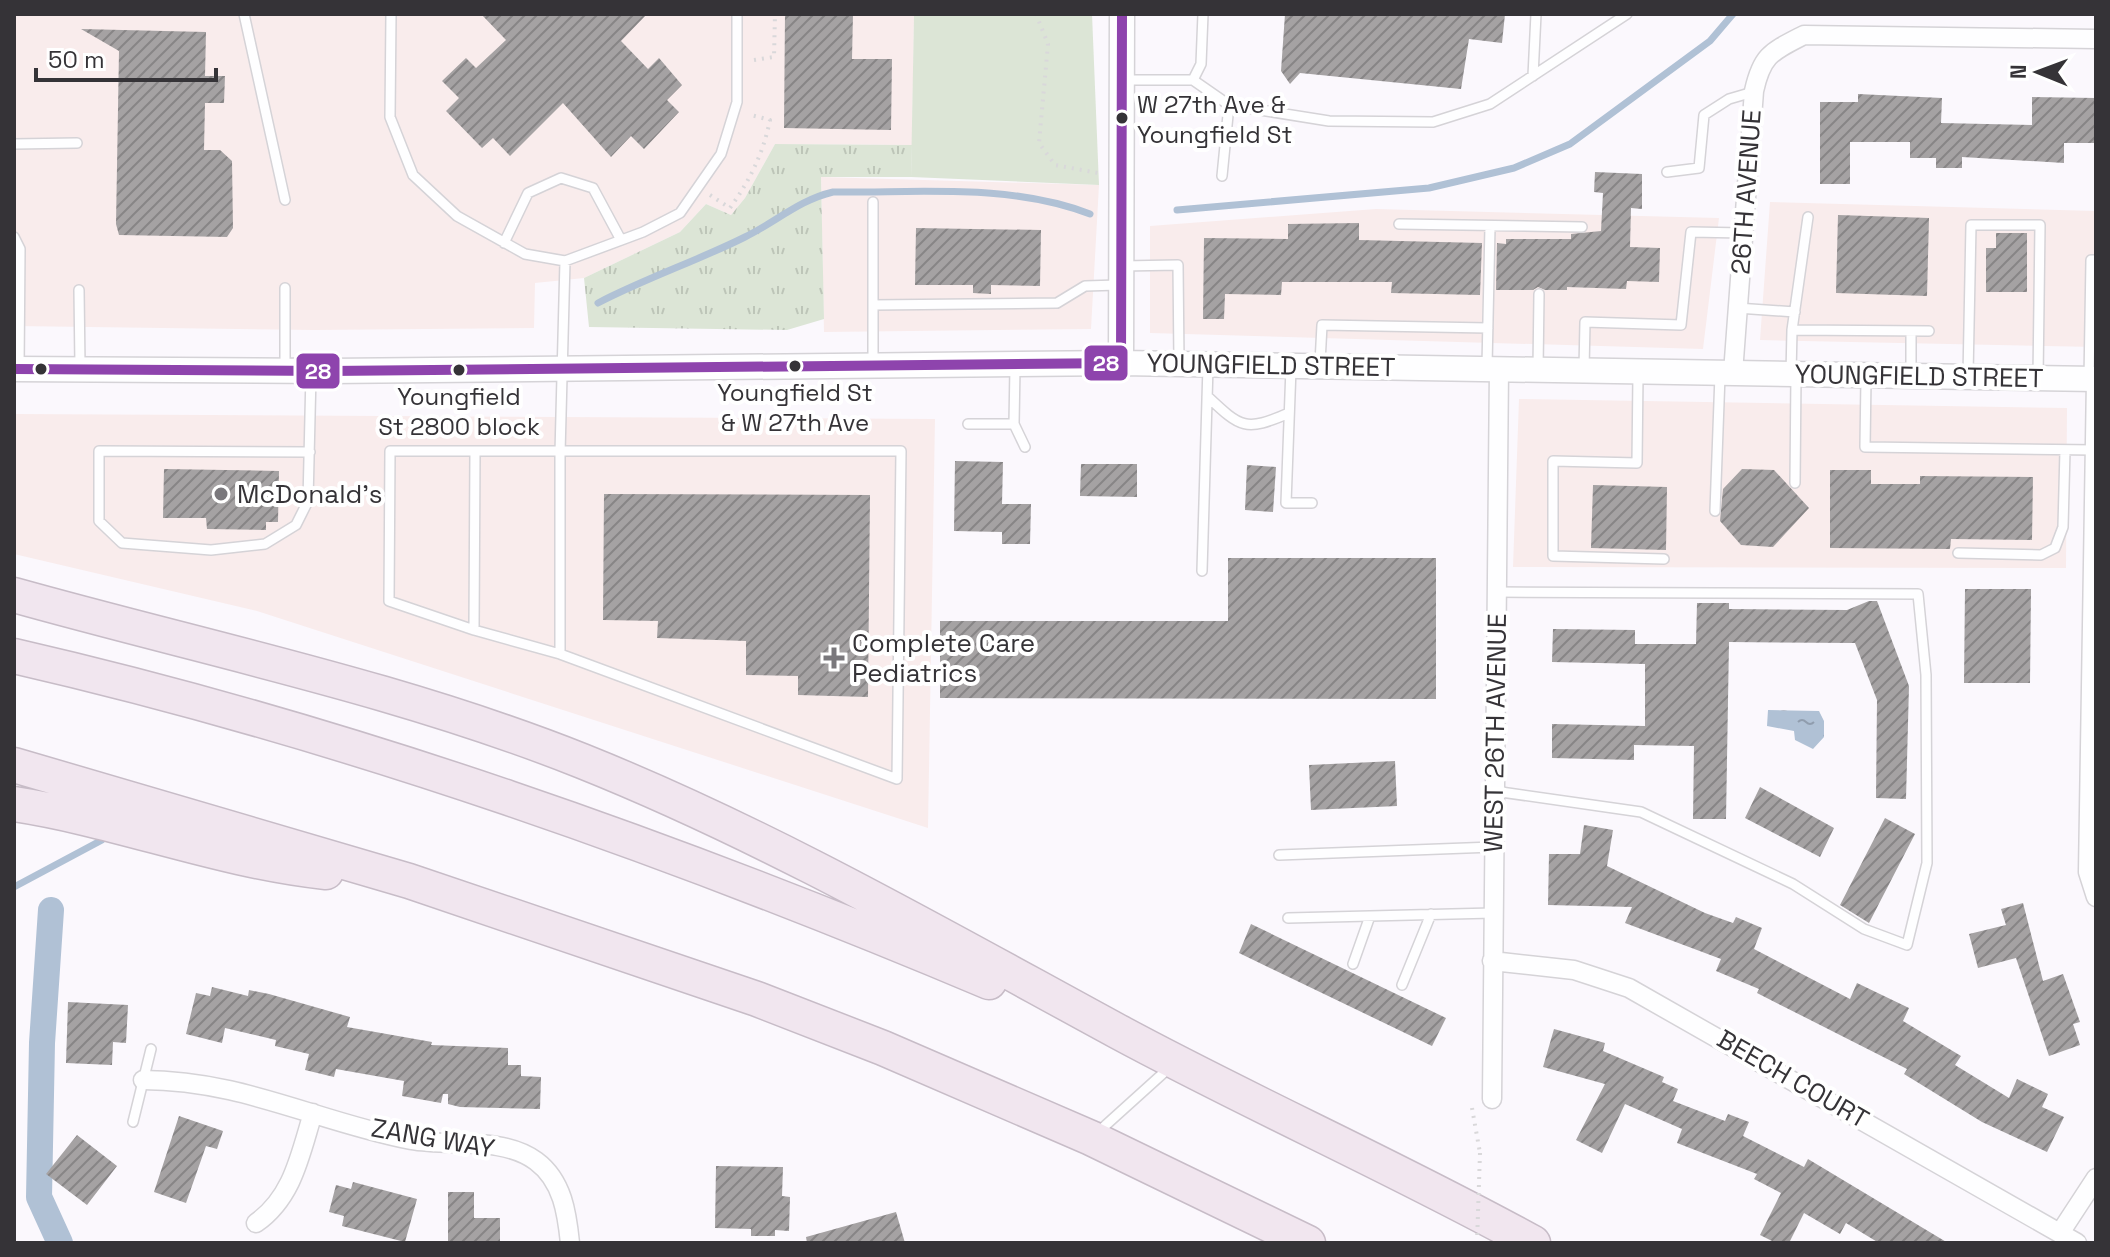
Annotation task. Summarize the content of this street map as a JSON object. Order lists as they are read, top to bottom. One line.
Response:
{"streets":{"street":["26TH AVENUE","YOUNGFIELD STREET","WEST 26TH AVENUE","BEECH COURT","ZANG WAY"]},"crossings":[["26TH AVENUE","YOUNGFIELD STREET"],["YOUNGFIELD STREET","WEST 26TH AVENUE"],["WEST 26TH AVENUE","BEECH COURT"]],"places":{"other":["W 27th Ave & Youngfield St","Youngfield St & W 27th Ave","Youngfield St 2800 block","McDonald's"],"health":["Complete Care Pediatrics"]},"lines":["transit line 28"],"scale_bar":"50 m","north":"left"}
